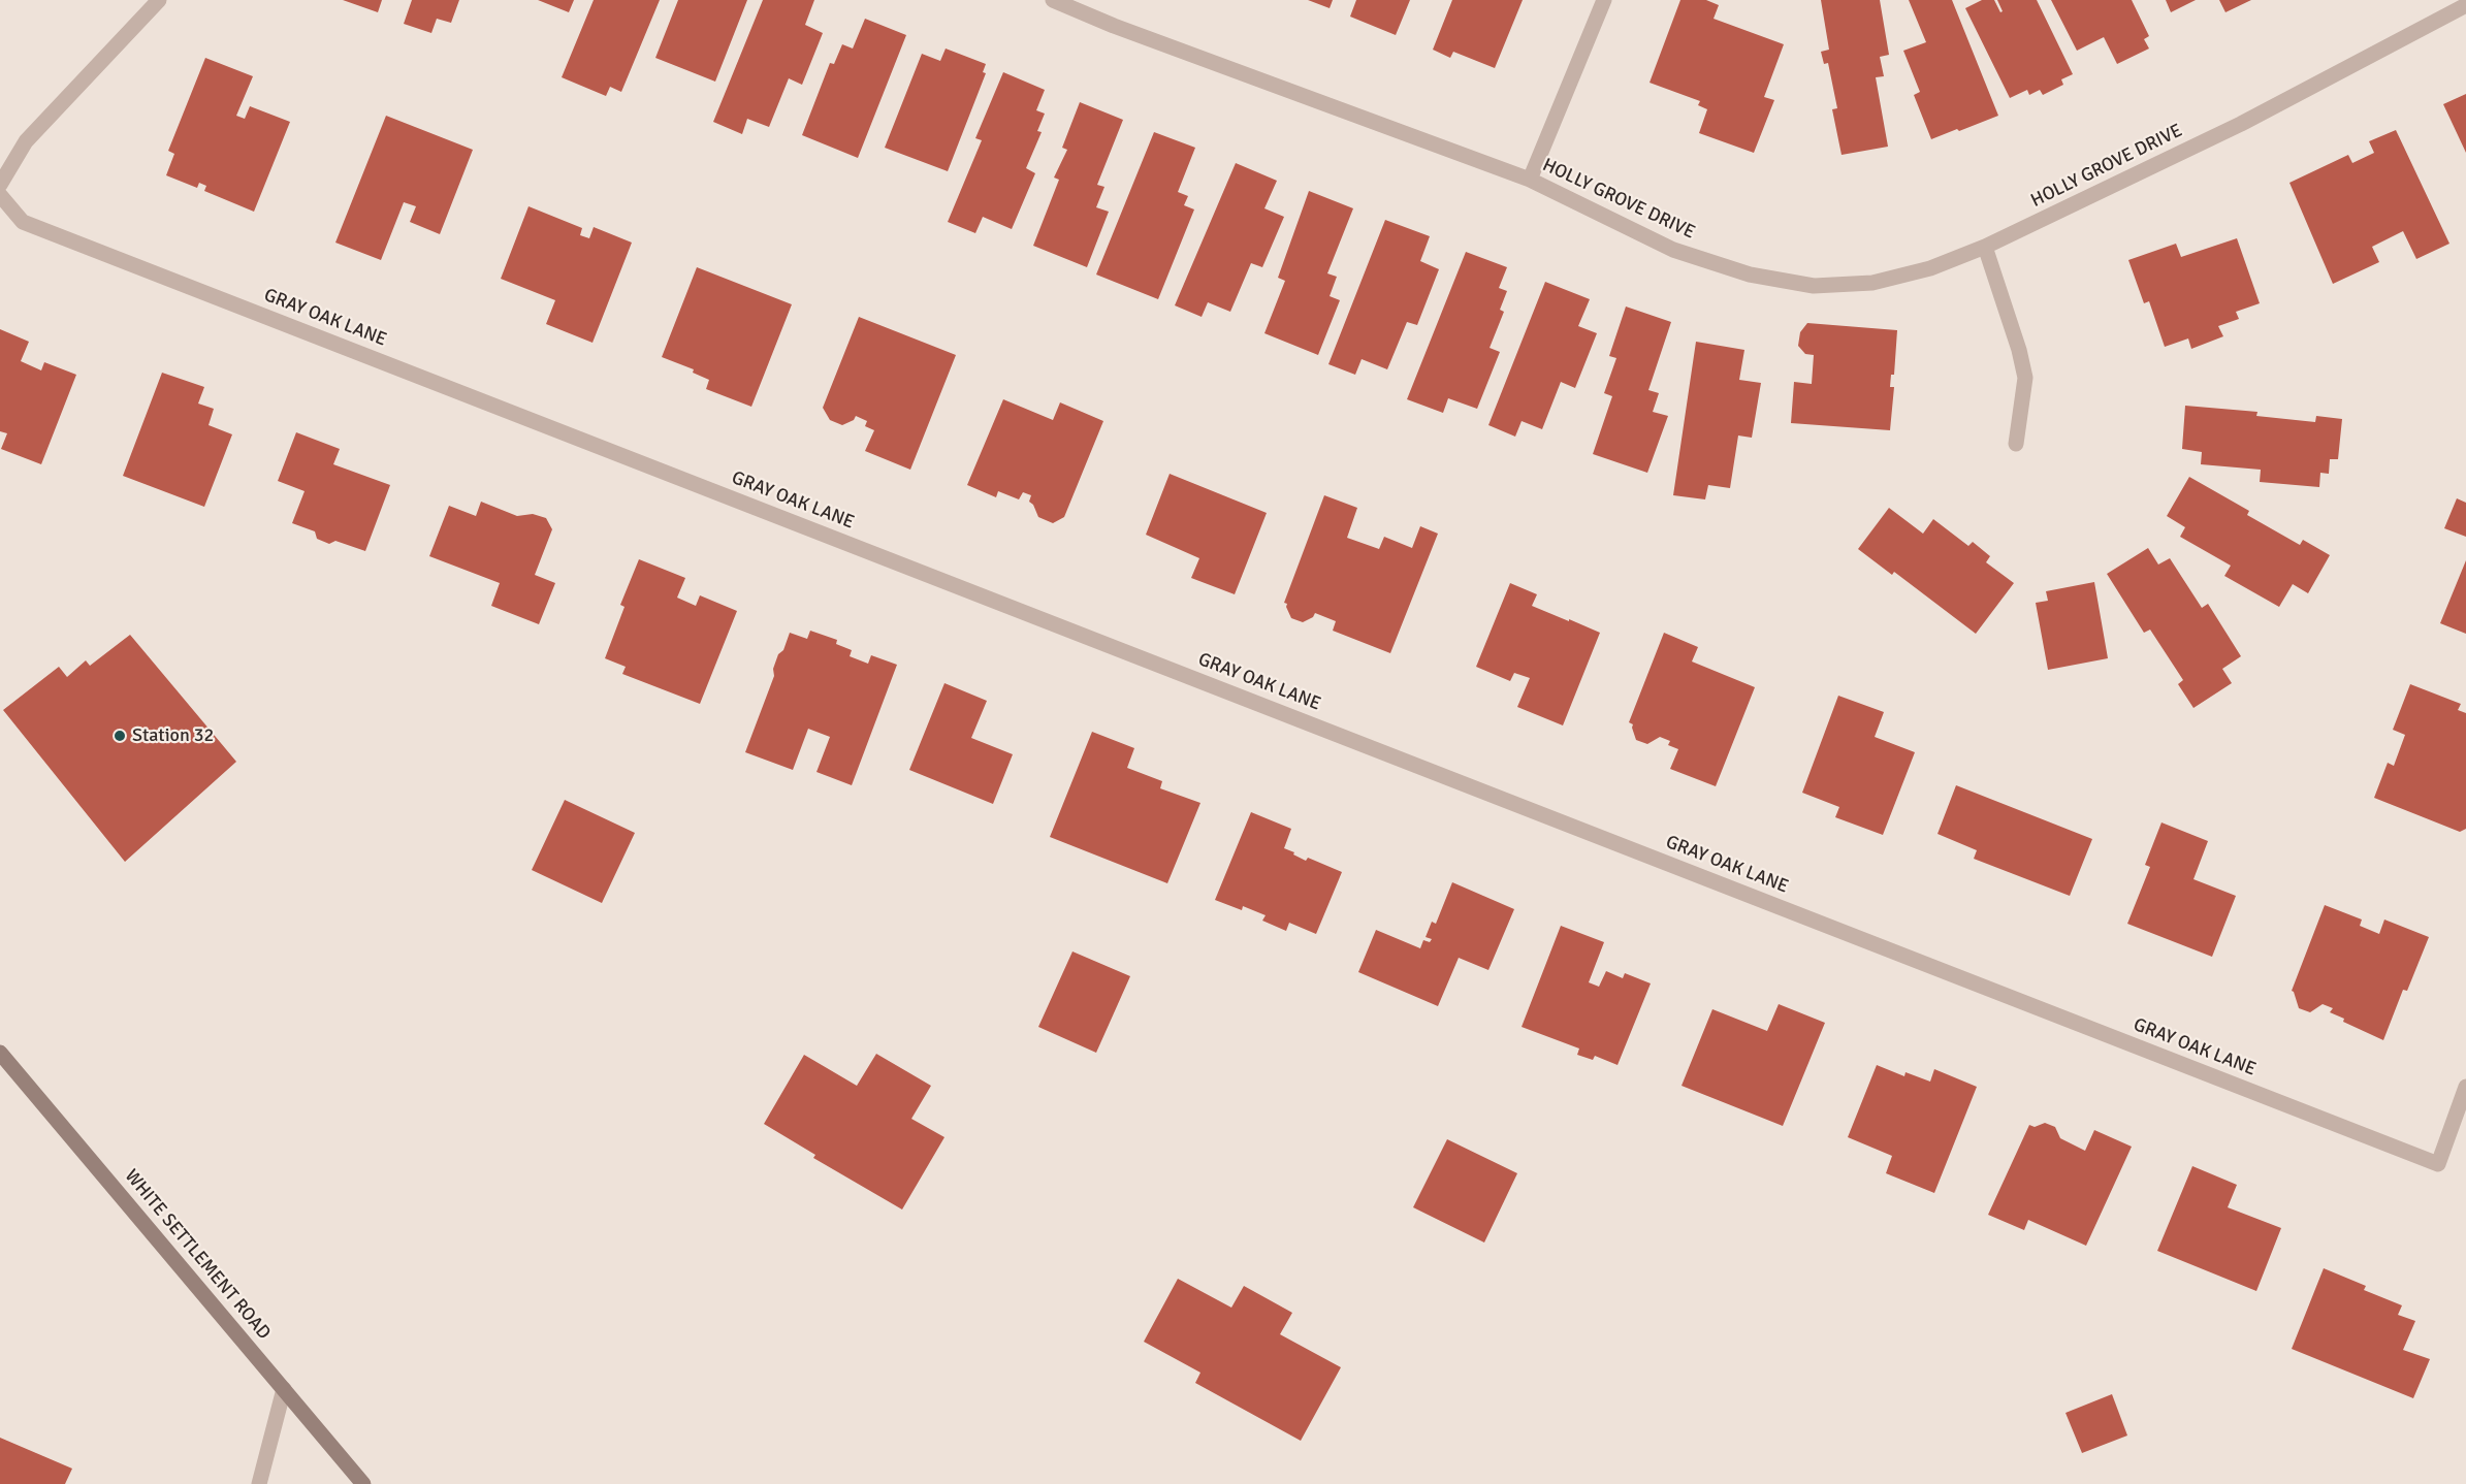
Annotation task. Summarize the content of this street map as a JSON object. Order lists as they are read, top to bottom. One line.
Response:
{"streets":{"main road":["WHITE SETTLEMENT ROAD"],"street":["HOLLY GROVE DRIVE","GRAY OAK LANE"]},"places":["Station 32"]}
